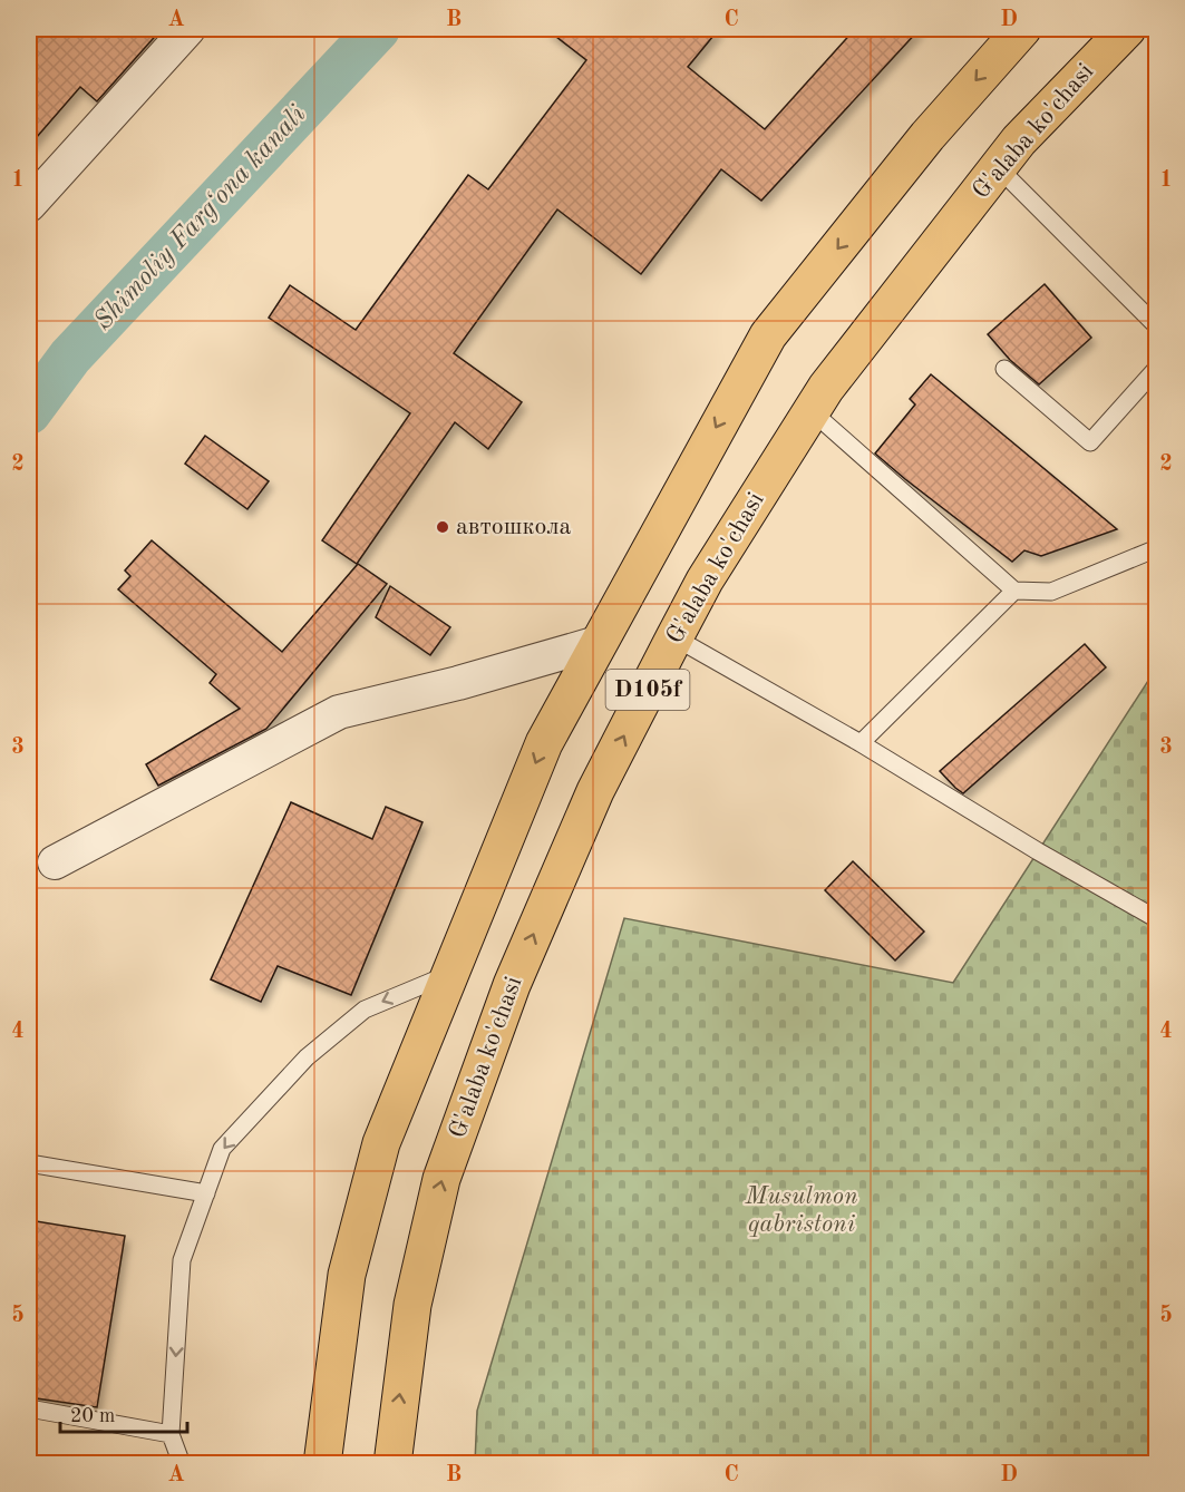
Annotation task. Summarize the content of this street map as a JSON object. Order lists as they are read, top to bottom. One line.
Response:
{"streets":{"main road":["G'alaba ko'chasi","D105f"]},"water":["Shimoliy Fargʻona kanali"],"parks":["Musulmon qabristoni"],"places":["автошкола"],"scale_bar":"20 m","grid":{"columns":["A","B","C","D"],"rows":["1","2","3","4","5"]}}
